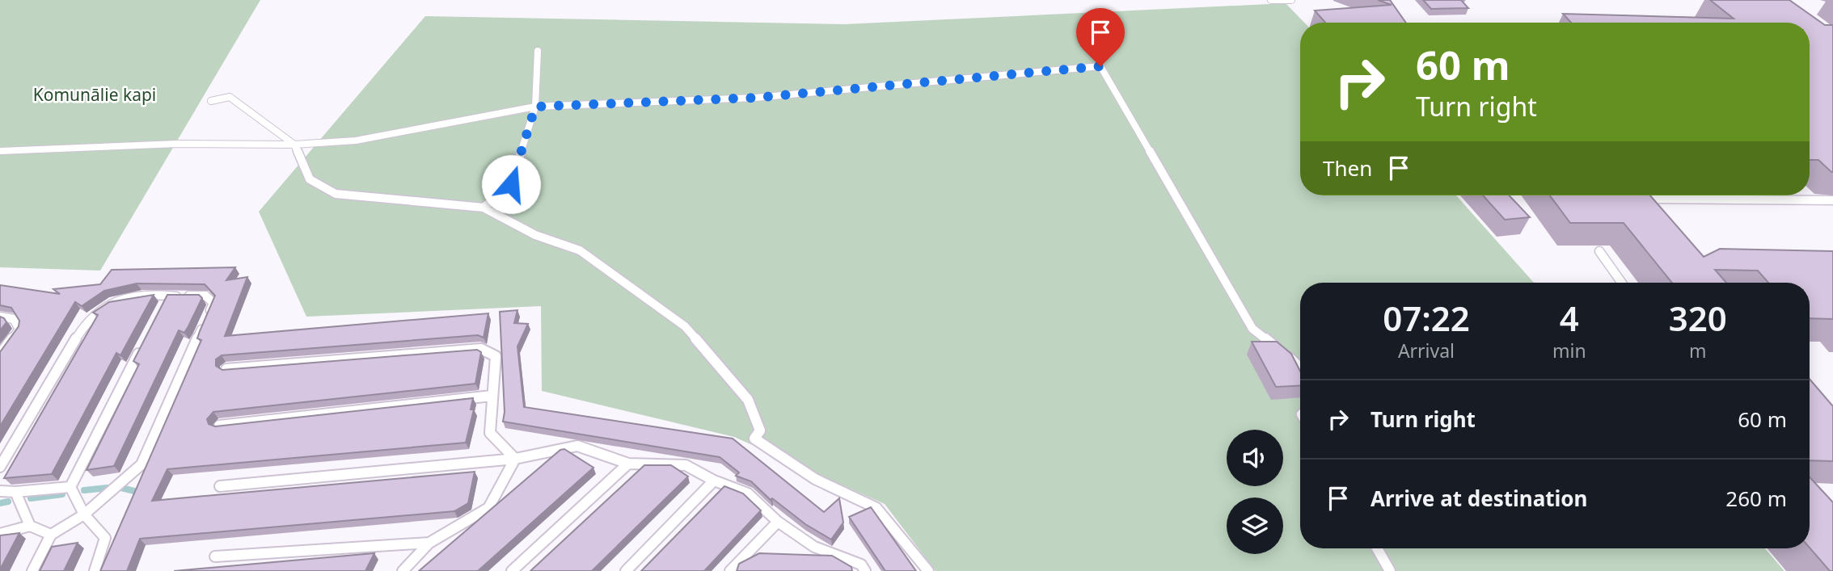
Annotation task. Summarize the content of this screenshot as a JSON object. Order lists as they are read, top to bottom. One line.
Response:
{"parks":["Komunālie kapi"],"page":{"turn":["60 m","Turn right"],"then":"Then","eta":["07:22","Arrival","4","min","320","m"],"list":[{"name":"Turn right","value":"60 m"},{"name":"Arrive at destination","value":"260 m"}]}}
